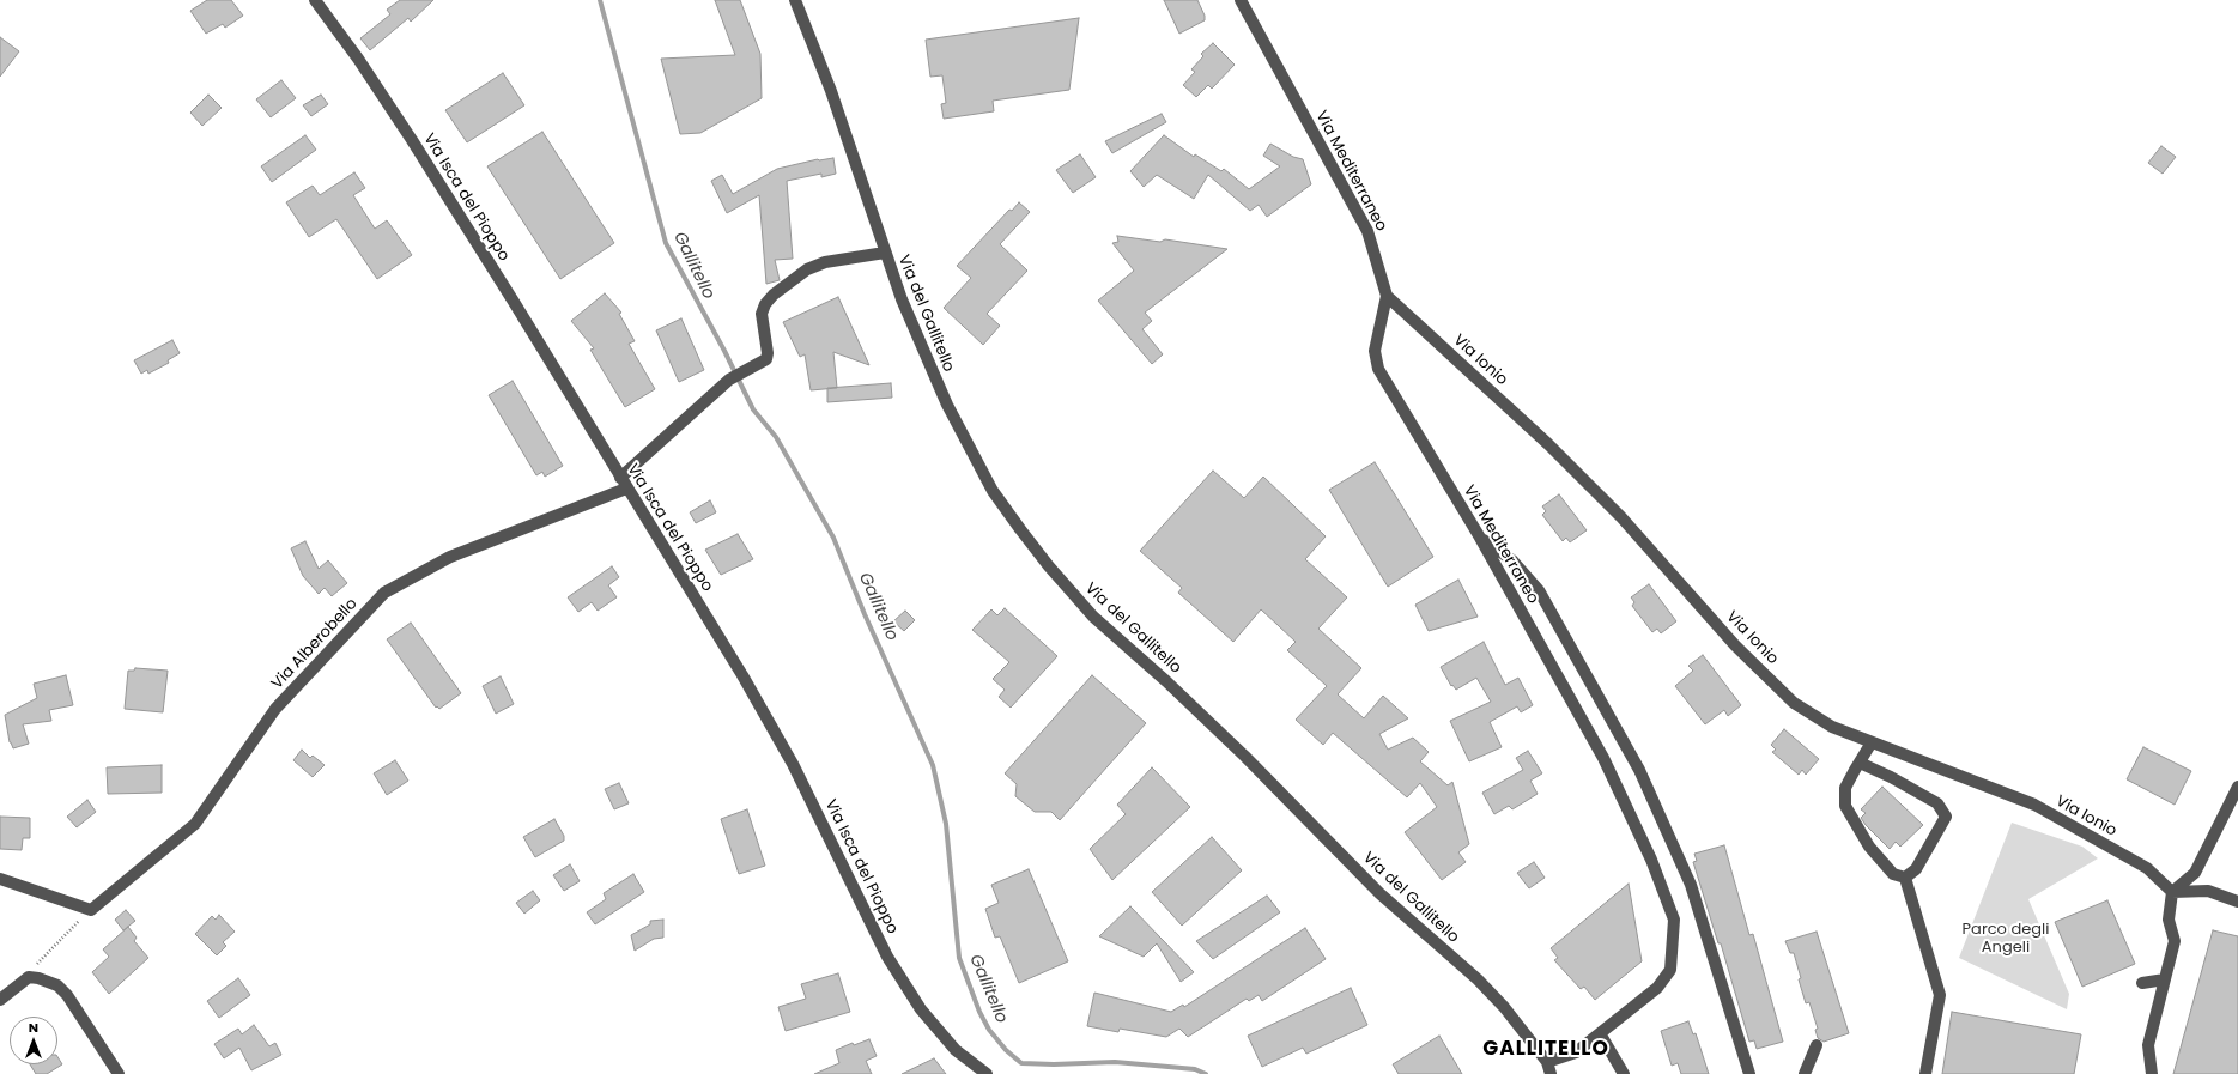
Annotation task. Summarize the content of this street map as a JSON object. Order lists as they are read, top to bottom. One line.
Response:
{"streets":{"street":["Via Mediterraneo","Via Isca del Pioppo","Via del Gallitello","Via Ionio","Via Alberobello"]},"crossings":[["Via Mediterraneo","Via del Gallitello"],["Via Mediterraneo","Via Ionio"],["Via Isca del Pioppo","Via Alberobello"]],"districts":["GALLITELLO"],"water":["Gallitello"],"parks":["Parco degli Angeli"],"north":"top"}
